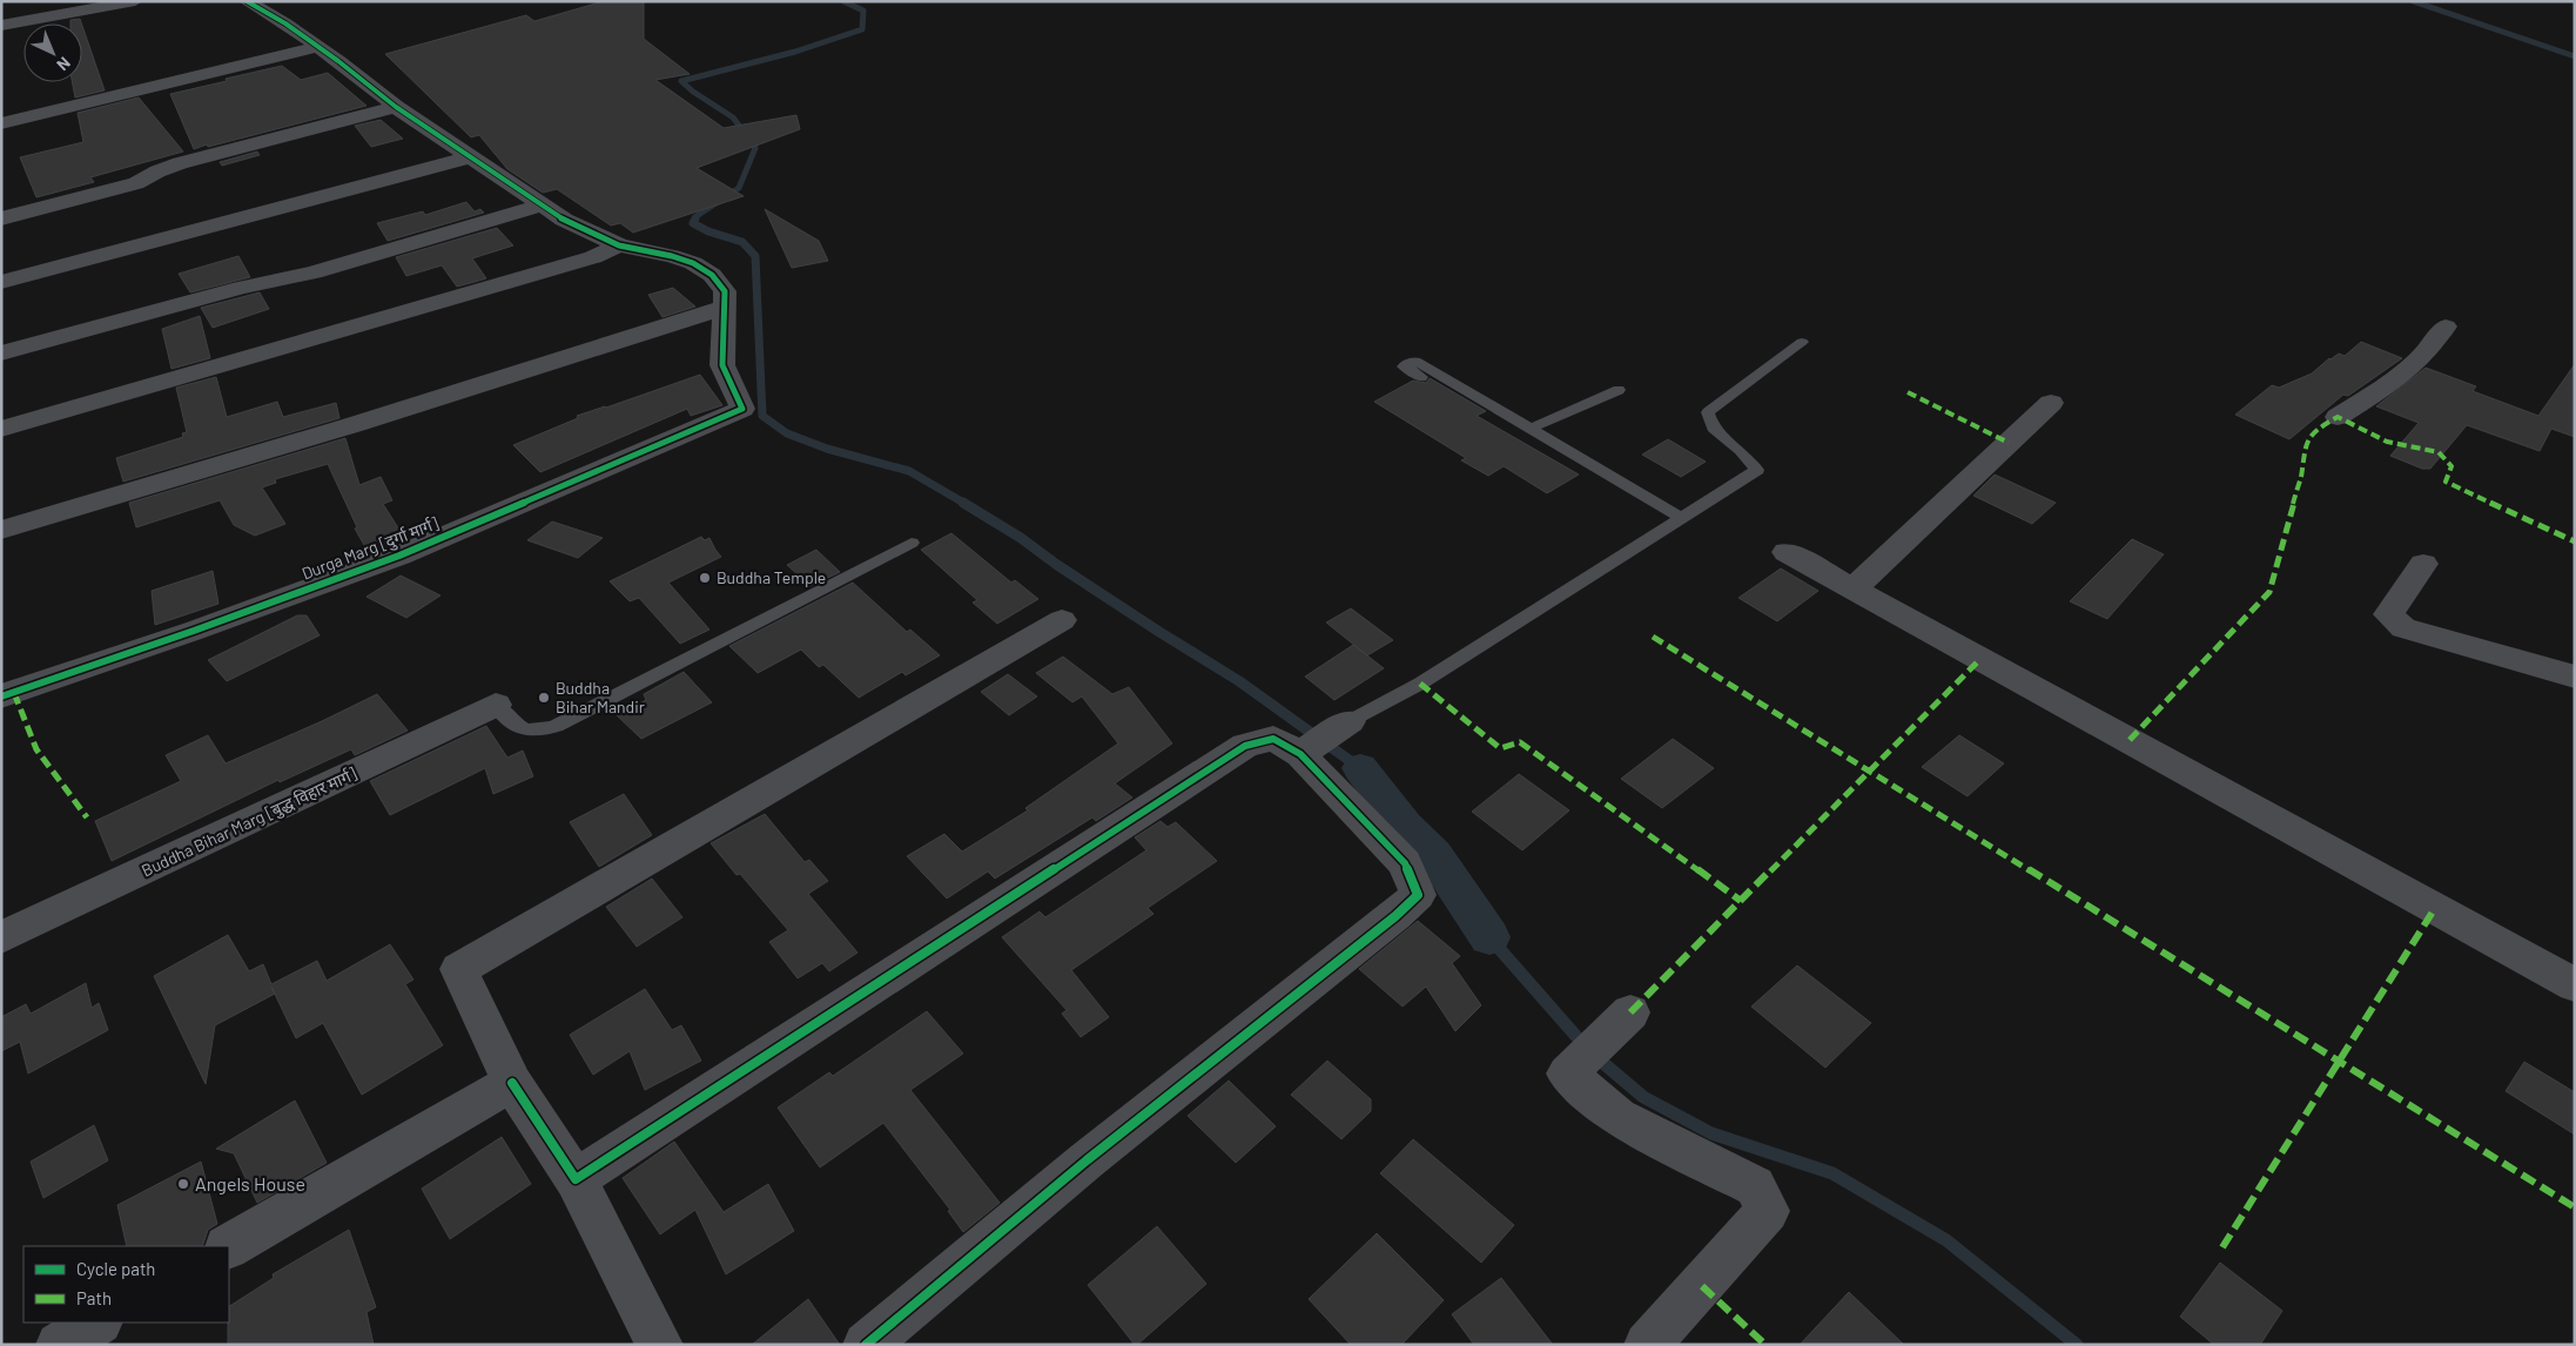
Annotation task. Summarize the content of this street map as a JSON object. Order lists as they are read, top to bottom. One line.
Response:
{"streets":{"street":["Durga Marg [दुर्गा मार्ग]","Buddha Bihar Marg [बुद्ध विहार मार्ग]"]},"places":["Buddha Temple","Buddha Bihar Mandir","Angels House"],"legend":["Cycle path","Path"],"north":"bottom right"}
